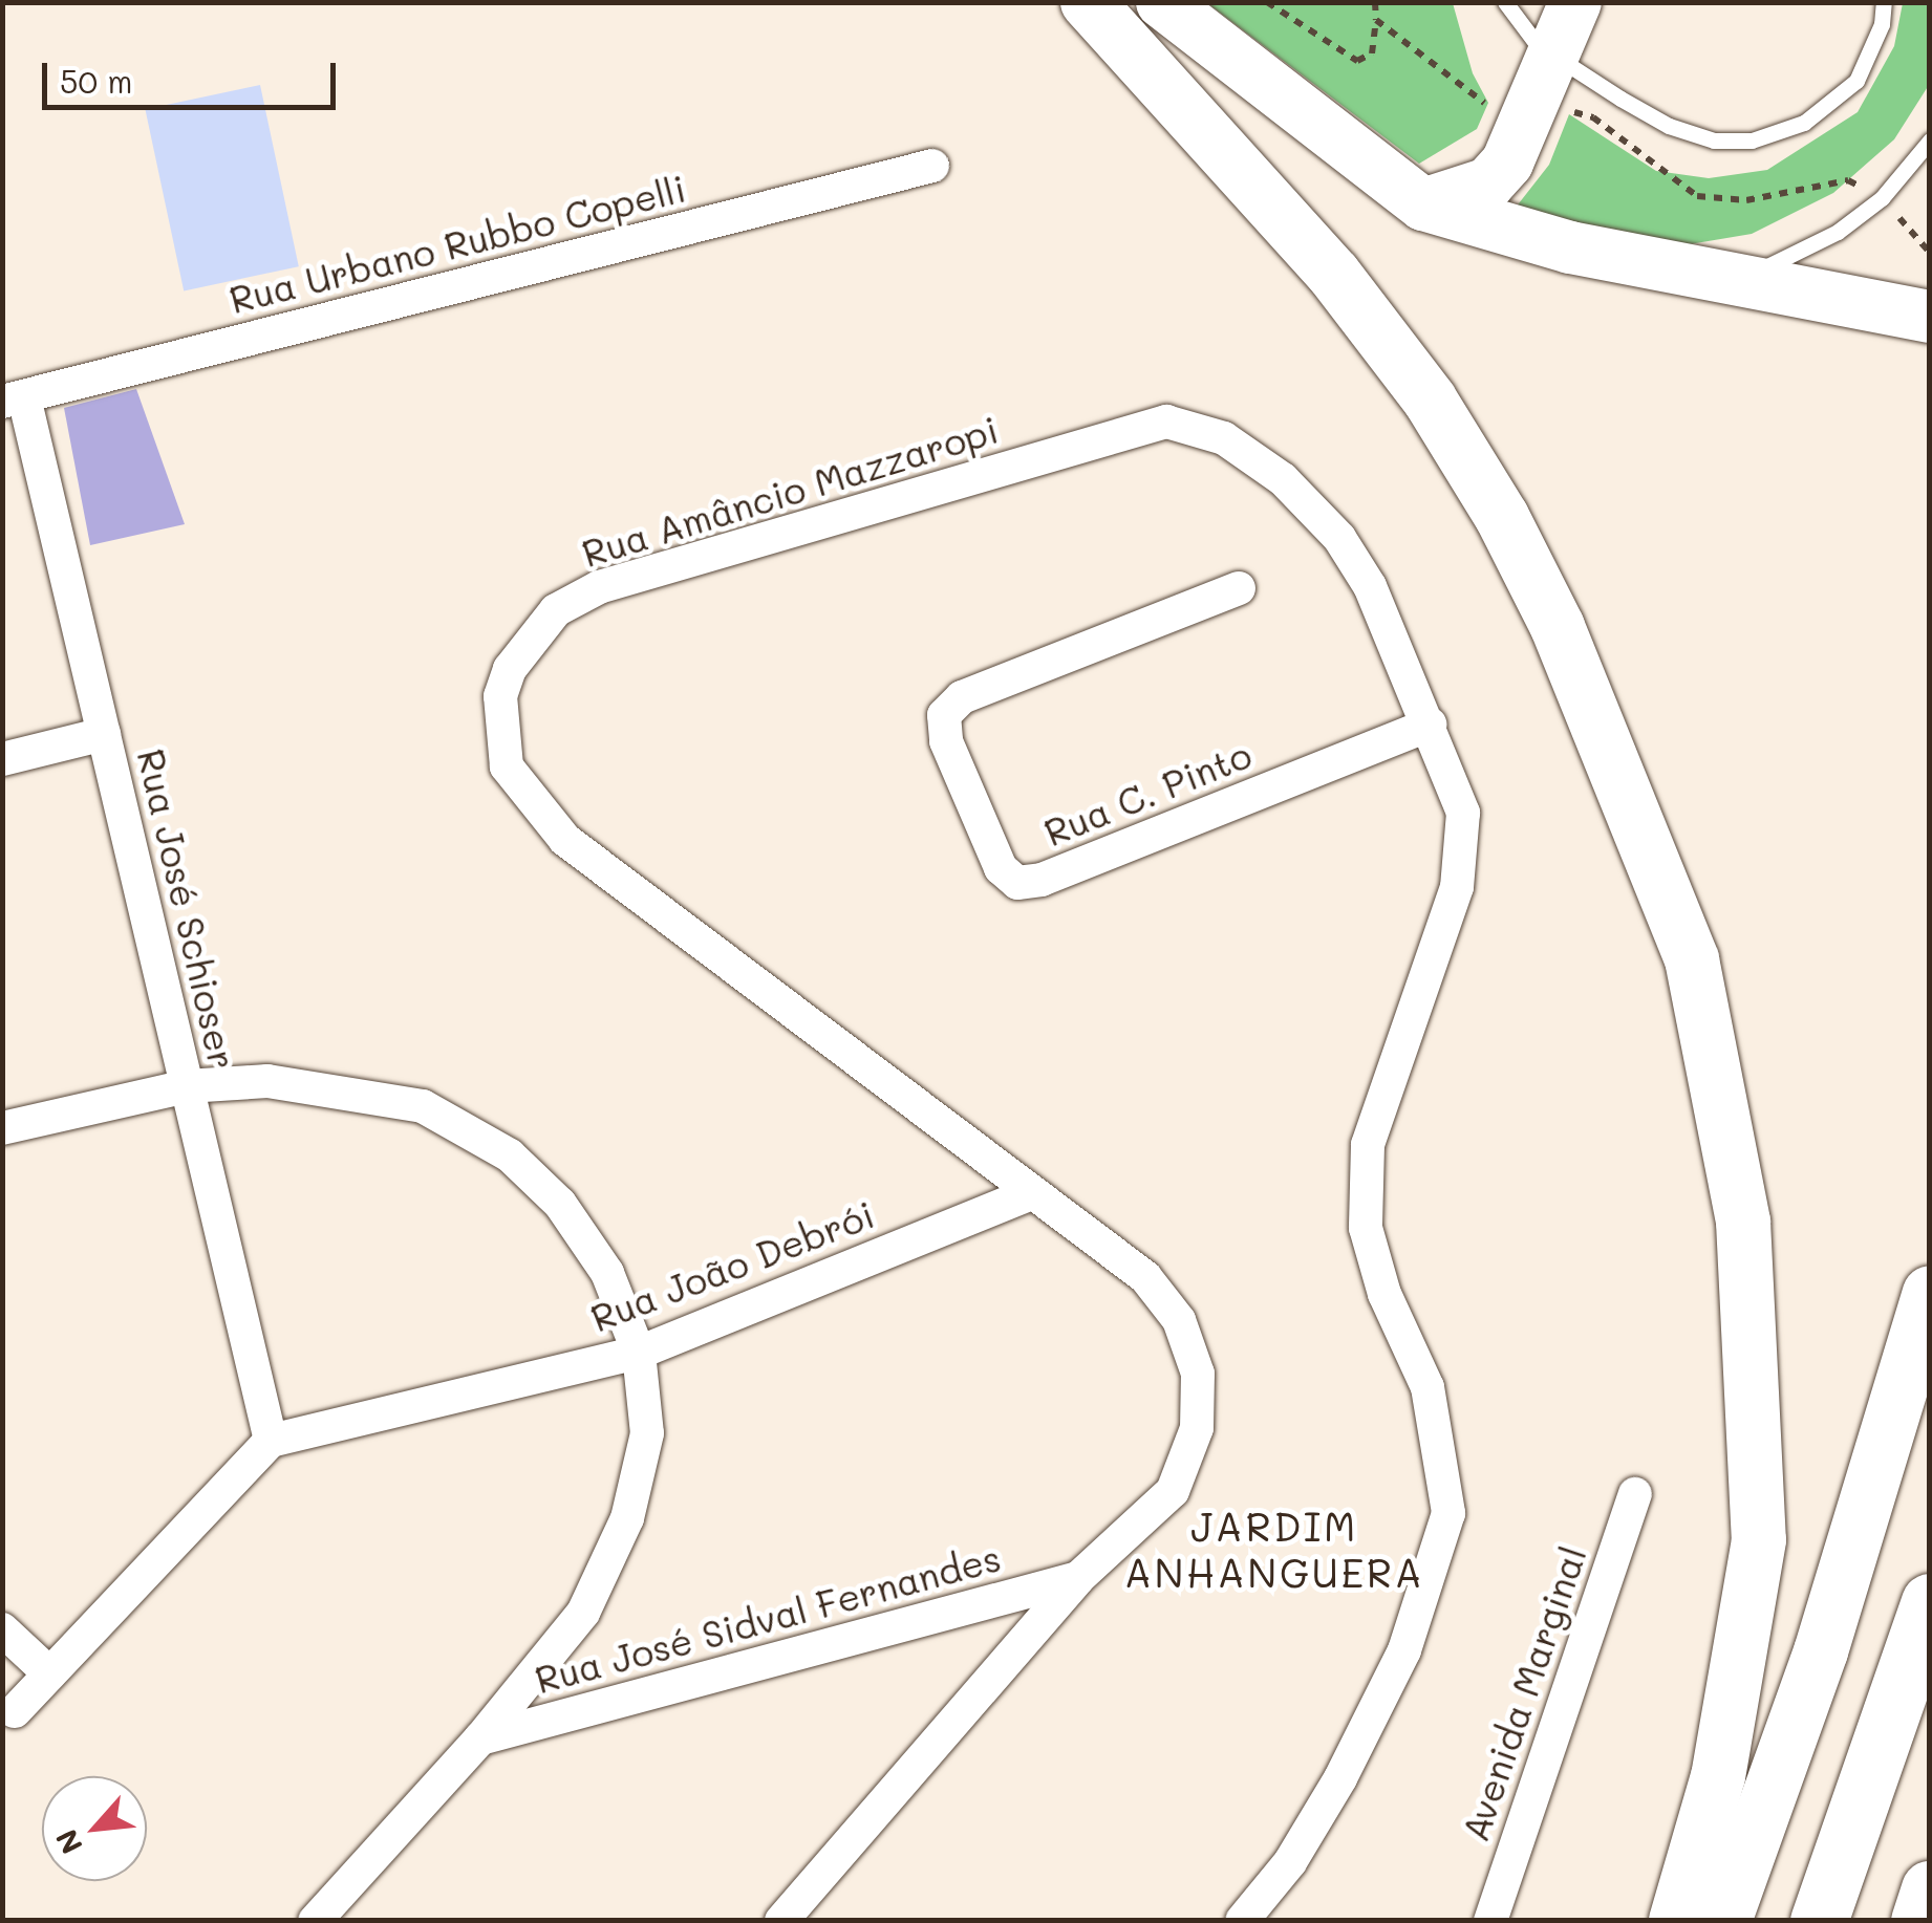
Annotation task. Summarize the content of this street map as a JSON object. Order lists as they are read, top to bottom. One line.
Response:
{"streets":{"street":["Rua Urbano Rubbo Copelli","Rua Amâncio Mazzaropi","Rua C. Pinto","Rua José Schioser","Rua João Debrói","Rua José Sidval Fernandes","Avenida Marginal"]},"crossings":[["Rua Urbano Rubbo Copelli","Rua José Schioser"],["Rua Amâncio Mazzaropi","Rua C. Pinto"],["Rua Amâncio Mazzaropi","Rua João Debrói"],["Rua Amâncio Mazzaropi","Rua José Sidval Fernandes"],["Rua José Schioser","Rua João Debrói"]],"districts":["JARDIM ANHANGUERA"],"scale_bar":"50 m","north":"bottom left"}
